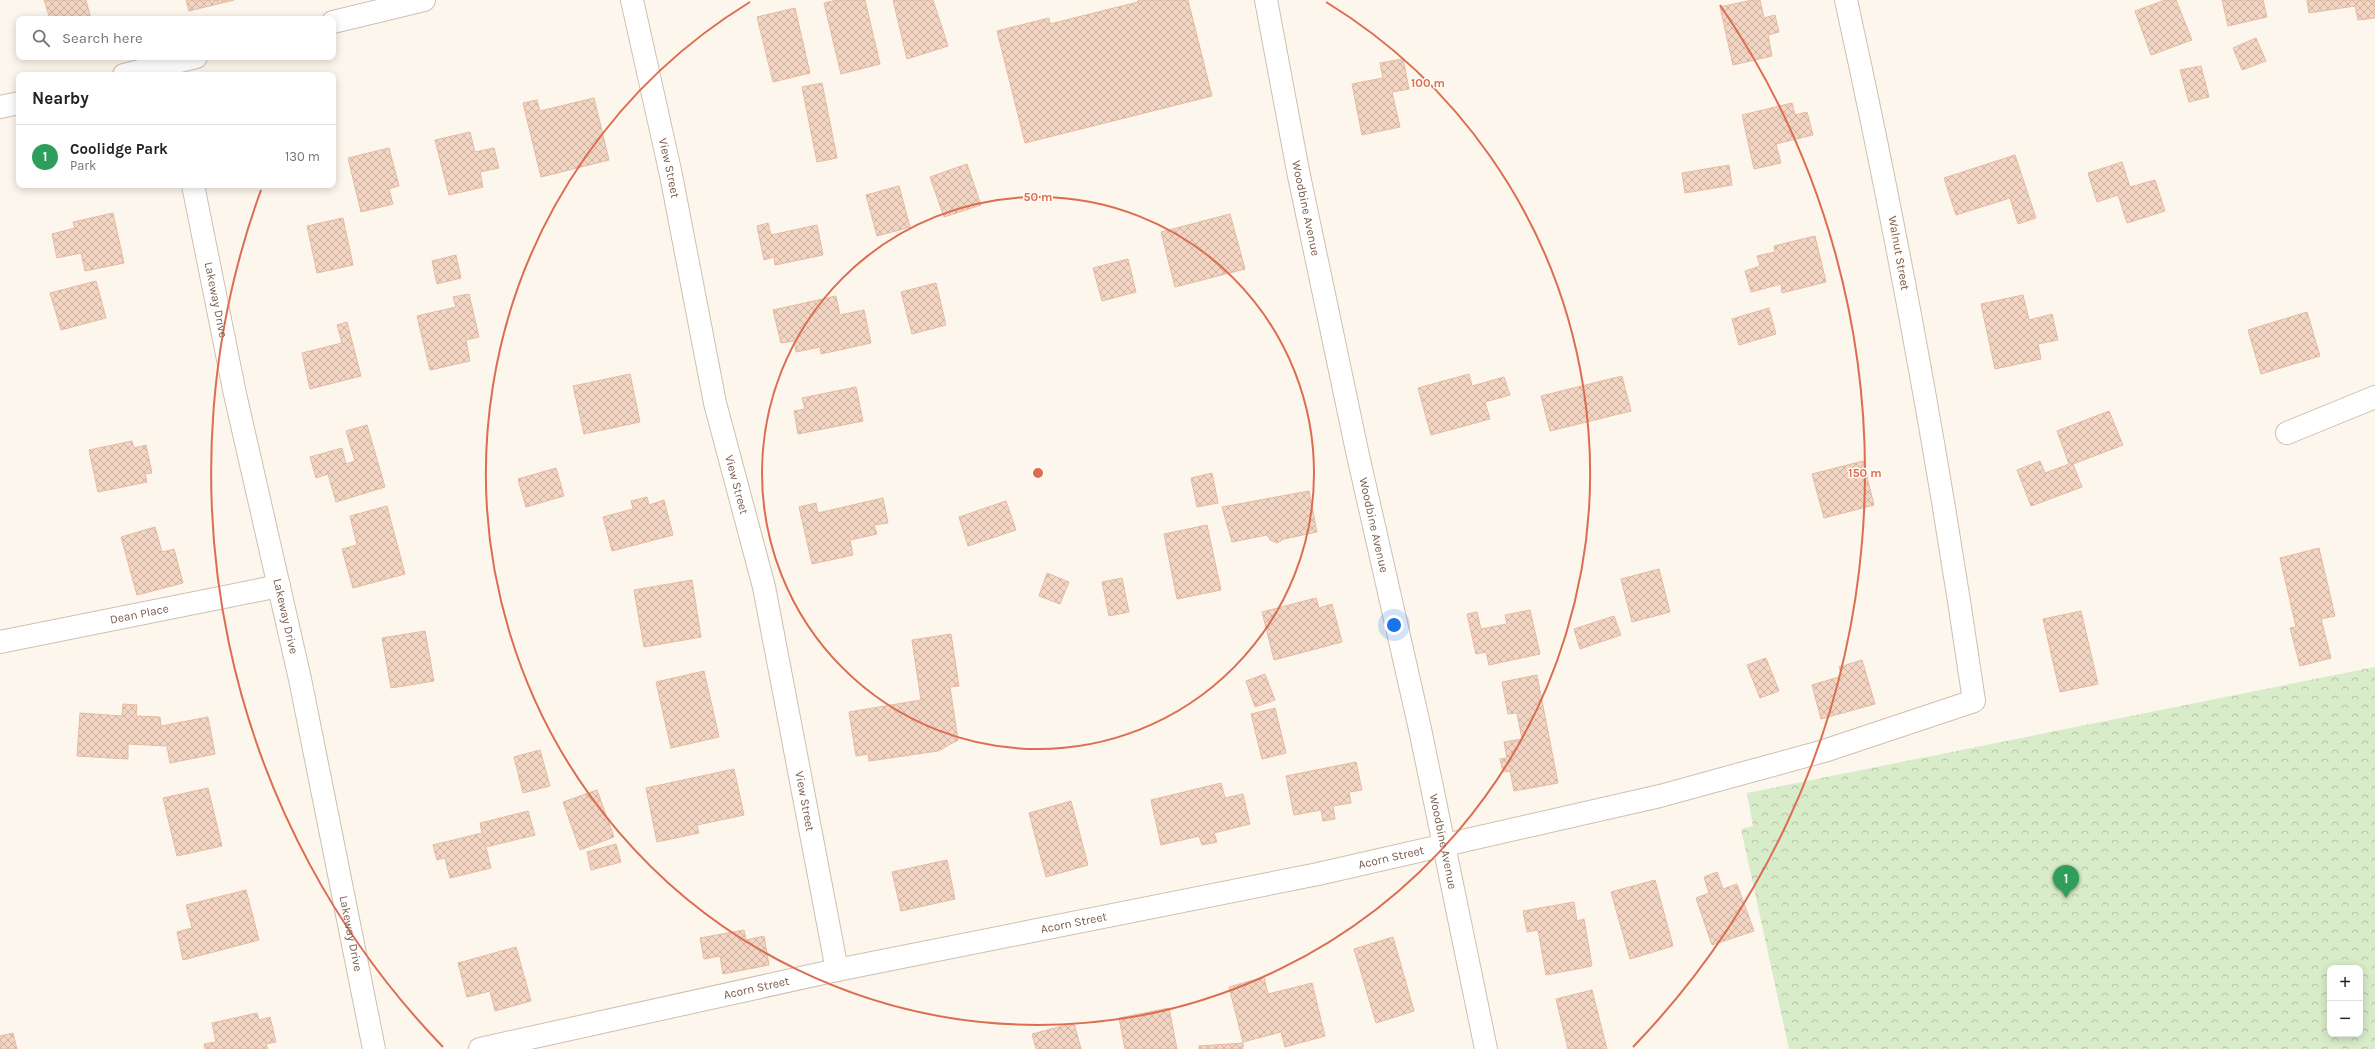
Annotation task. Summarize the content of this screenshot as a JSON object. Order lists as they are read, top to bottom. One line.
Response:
{"streets":{"street":["View Street","Woodbine Avenue","Walnut Street","Lakeway Drive","Dean Place","Acorn Street"]},"crossings":[["View Street","Acorn Street"],["Woodbine Avenue","Acorn Street"],["Walnut Street","Acorn Street"],["Lakeway Drive","Dean Place"]],"page":{"search":"Search here","heading":"Nearby","list":[{"mark":"1","name":"Coolidge Park","note":"Park","value":"130 m"}],"pins":"1","map_buttons":["+","−"]},"rings":["100 m","50 m","150 m"]}
